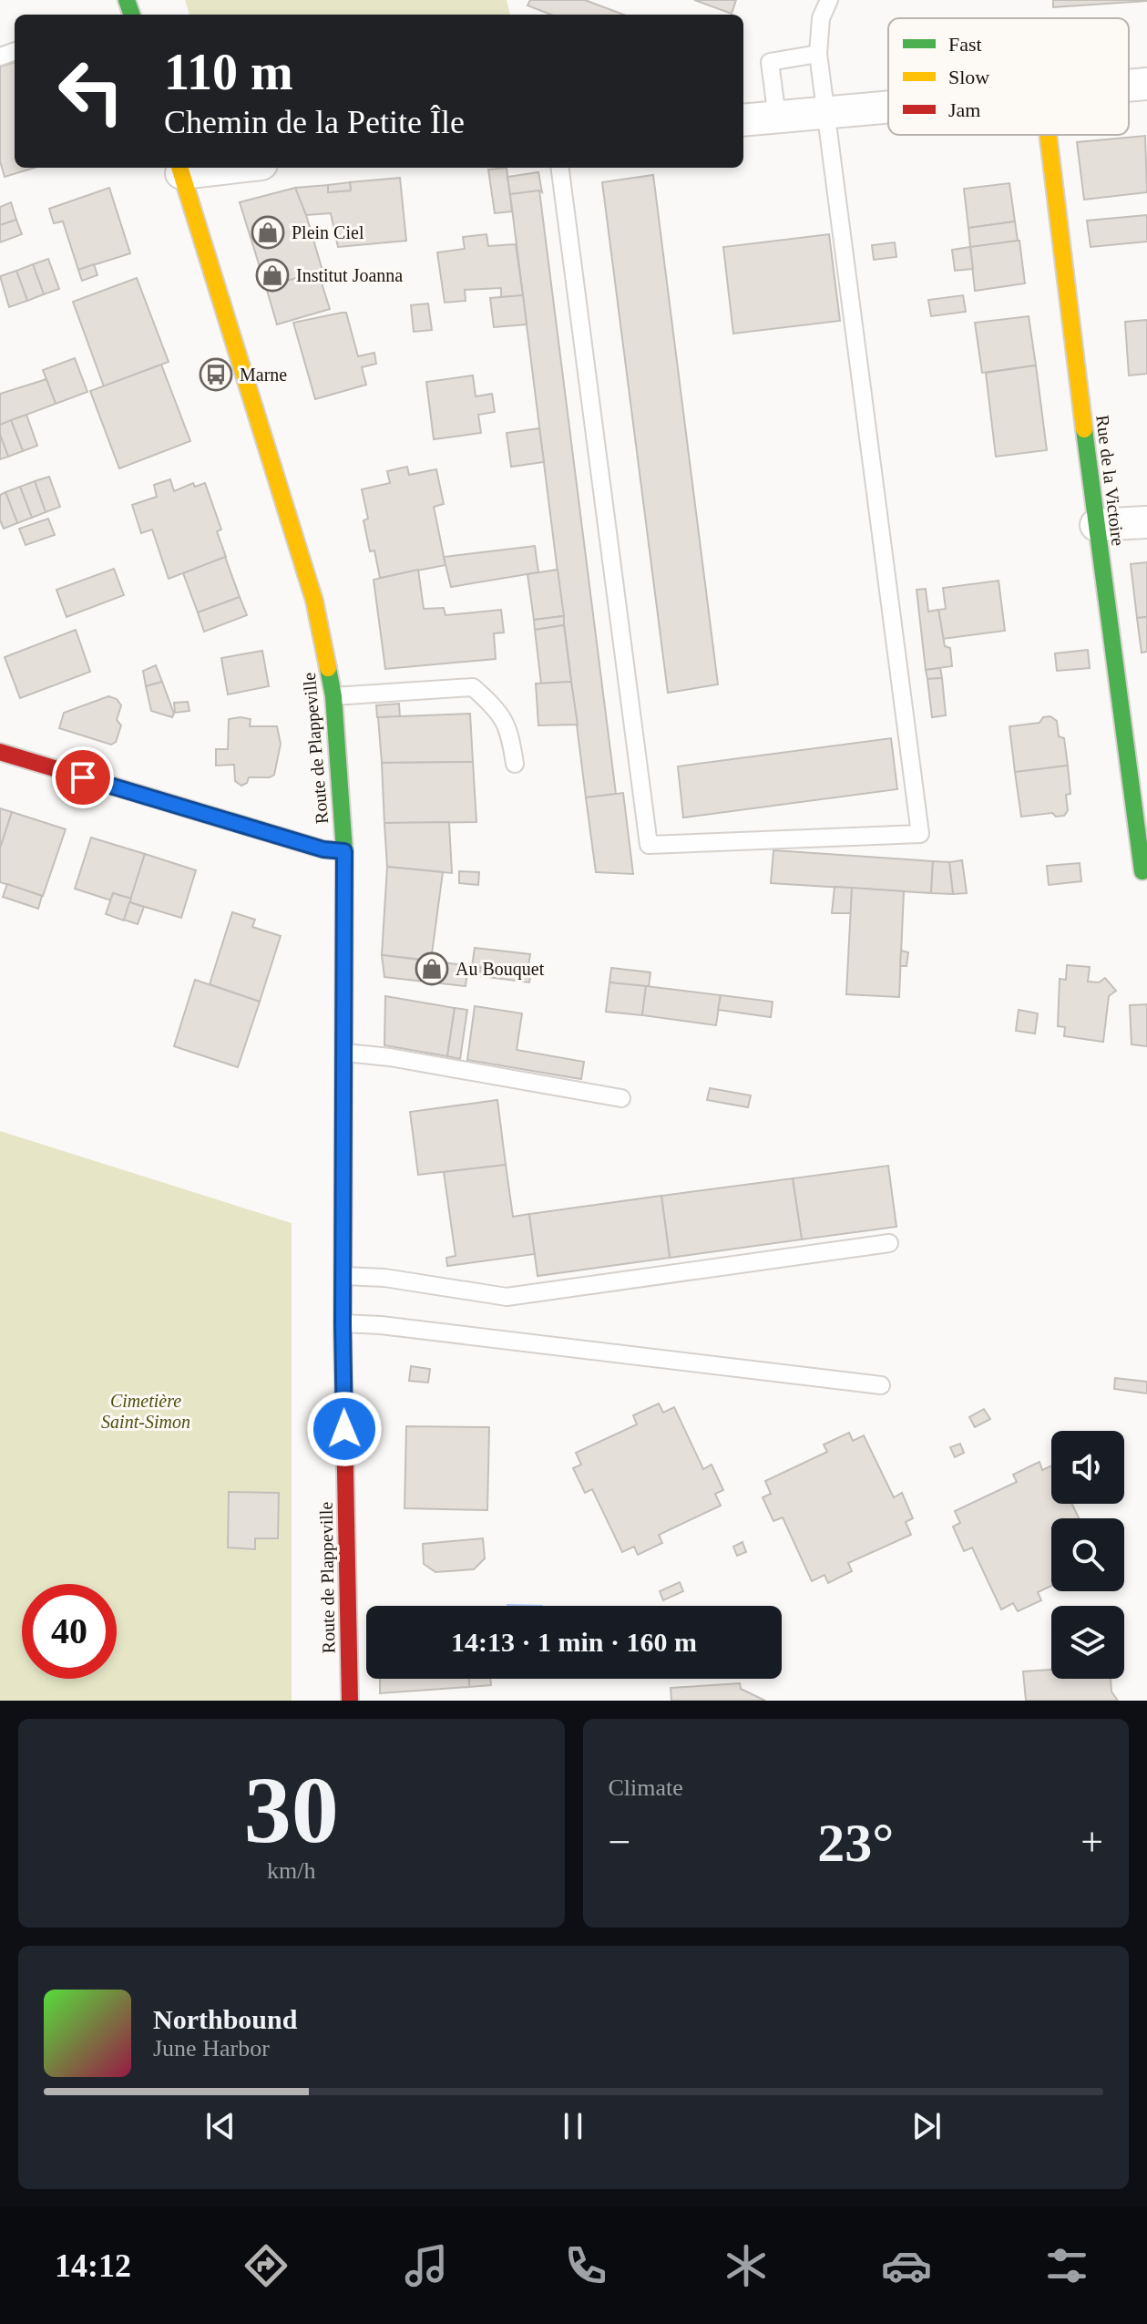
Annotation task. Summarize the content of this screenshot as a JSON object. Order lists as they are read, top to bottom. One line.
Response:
{"streets":{"street":["Rue de la Victoire","Route de Plappeville"]},"parks":["Cimetière Saint-Simon"],"places":{"shop":["Plein Ciel","Institut Joanna","Au Bouquet"],"bus stop":["Marne"]},"legend":["Fast","Slow","Jam"],"page":{"turn":["110 m","Chemin de la Petite Île"],"limit":"40","trip":"14:13 · 1 min · 160 m","tile":[["30","km/h"],"Climate"],"heat":["−","23°","+"],"song":["Northbound","June Harbor"],"tabs":"14:12"}}
